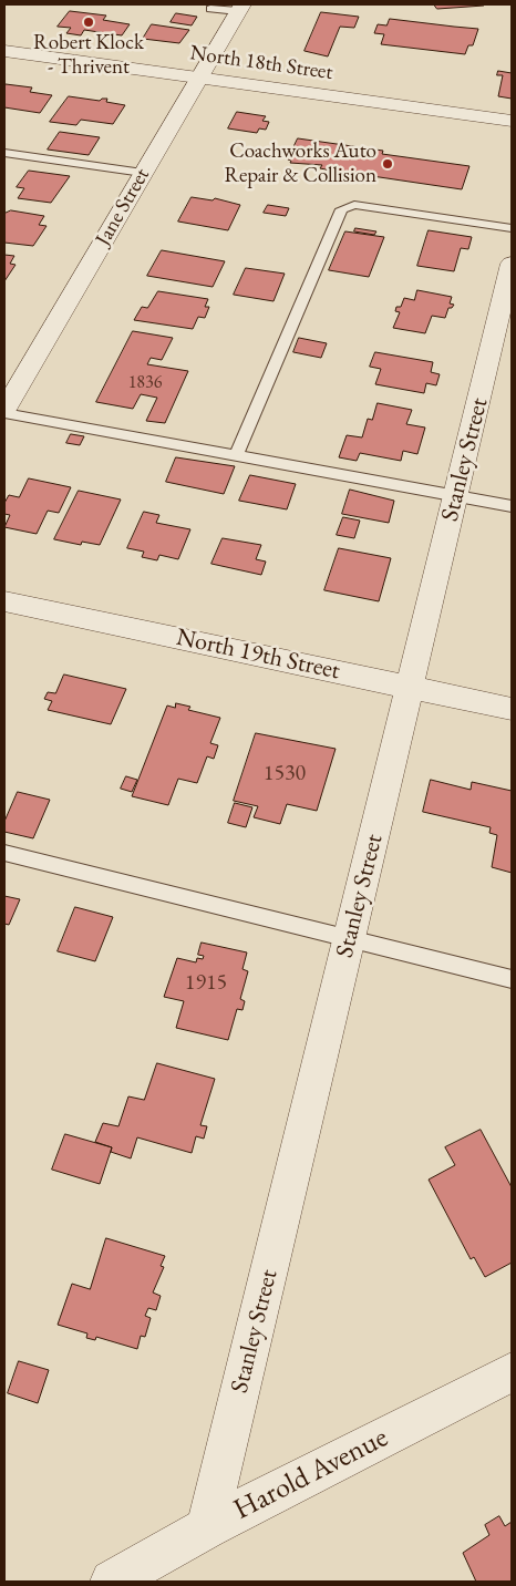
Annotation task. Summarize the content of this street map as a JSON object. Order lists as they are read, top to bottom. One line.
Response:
{"streets":{"street":["North 18th Street","Jane Street","Stanley Street","North 19th Street","Harold Avenue"]},"crossings":[["North 18th Street","Jane Street"],["Stanley Street","North 19th Street"],["Stanley Street","Harold Avenue"]],"places":["Robert Klock - Thrivent","Coachworks Auto Repair & Collision"],"house_numbers":["1836","1530","1915"]}
